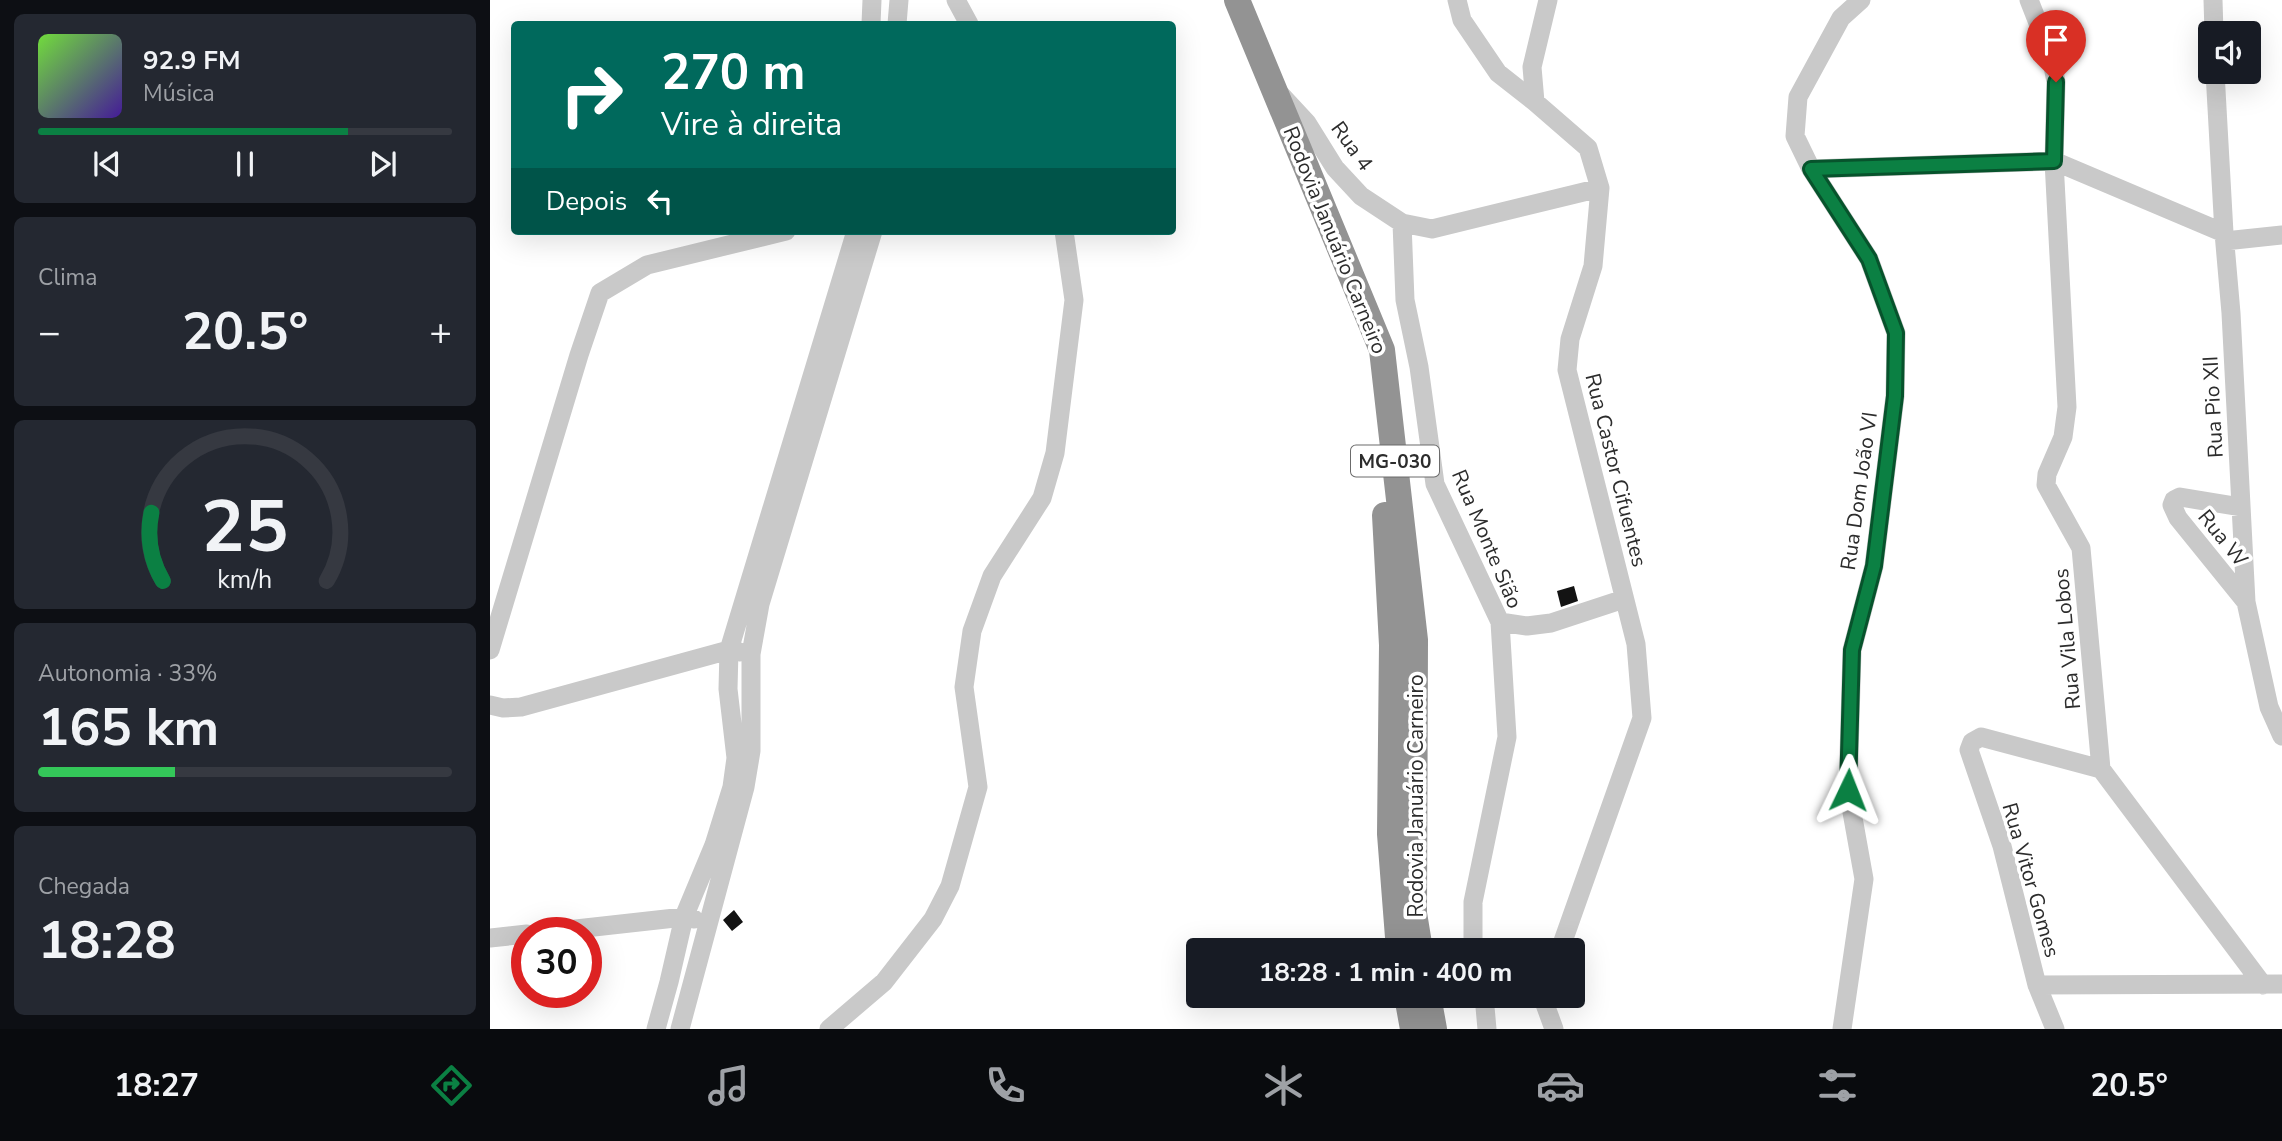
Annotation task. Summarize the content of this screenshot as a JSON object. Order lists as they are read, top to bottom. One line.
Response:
{"streets":{"highway":["Rodovia Januário Carneiro","MG-030"],"street":["Rua 4","Rua Pio XII","Rua Castor Cifuentes","Rua Dom João VI","Rua W","Rua Monte Sião","Rua Vila Lobos","Rua Vitor Gomes"]},"crossings":[["Rua 4","Rodovia Januário Carneiro"],["Rua 4","Rua Monte Sião"],["Rua Pio XII","Rua W"],["Rua Vila Lobos","Rua Vitor Gomes"]],"page":{"turn":["270 m","Vire à direita"],"song":["92.9 FM","Música"],"then":"Depois","tile":["Clima",["Autonomia · 33%","165 km"],["Chegada","18:28"]],"heat":["−","20.5°","+"],"limit":"30","trip":"18:28 · 1 min · 400 m","tabs":["18:27","20.5°"],"gauge":["25","km/h"]}}
